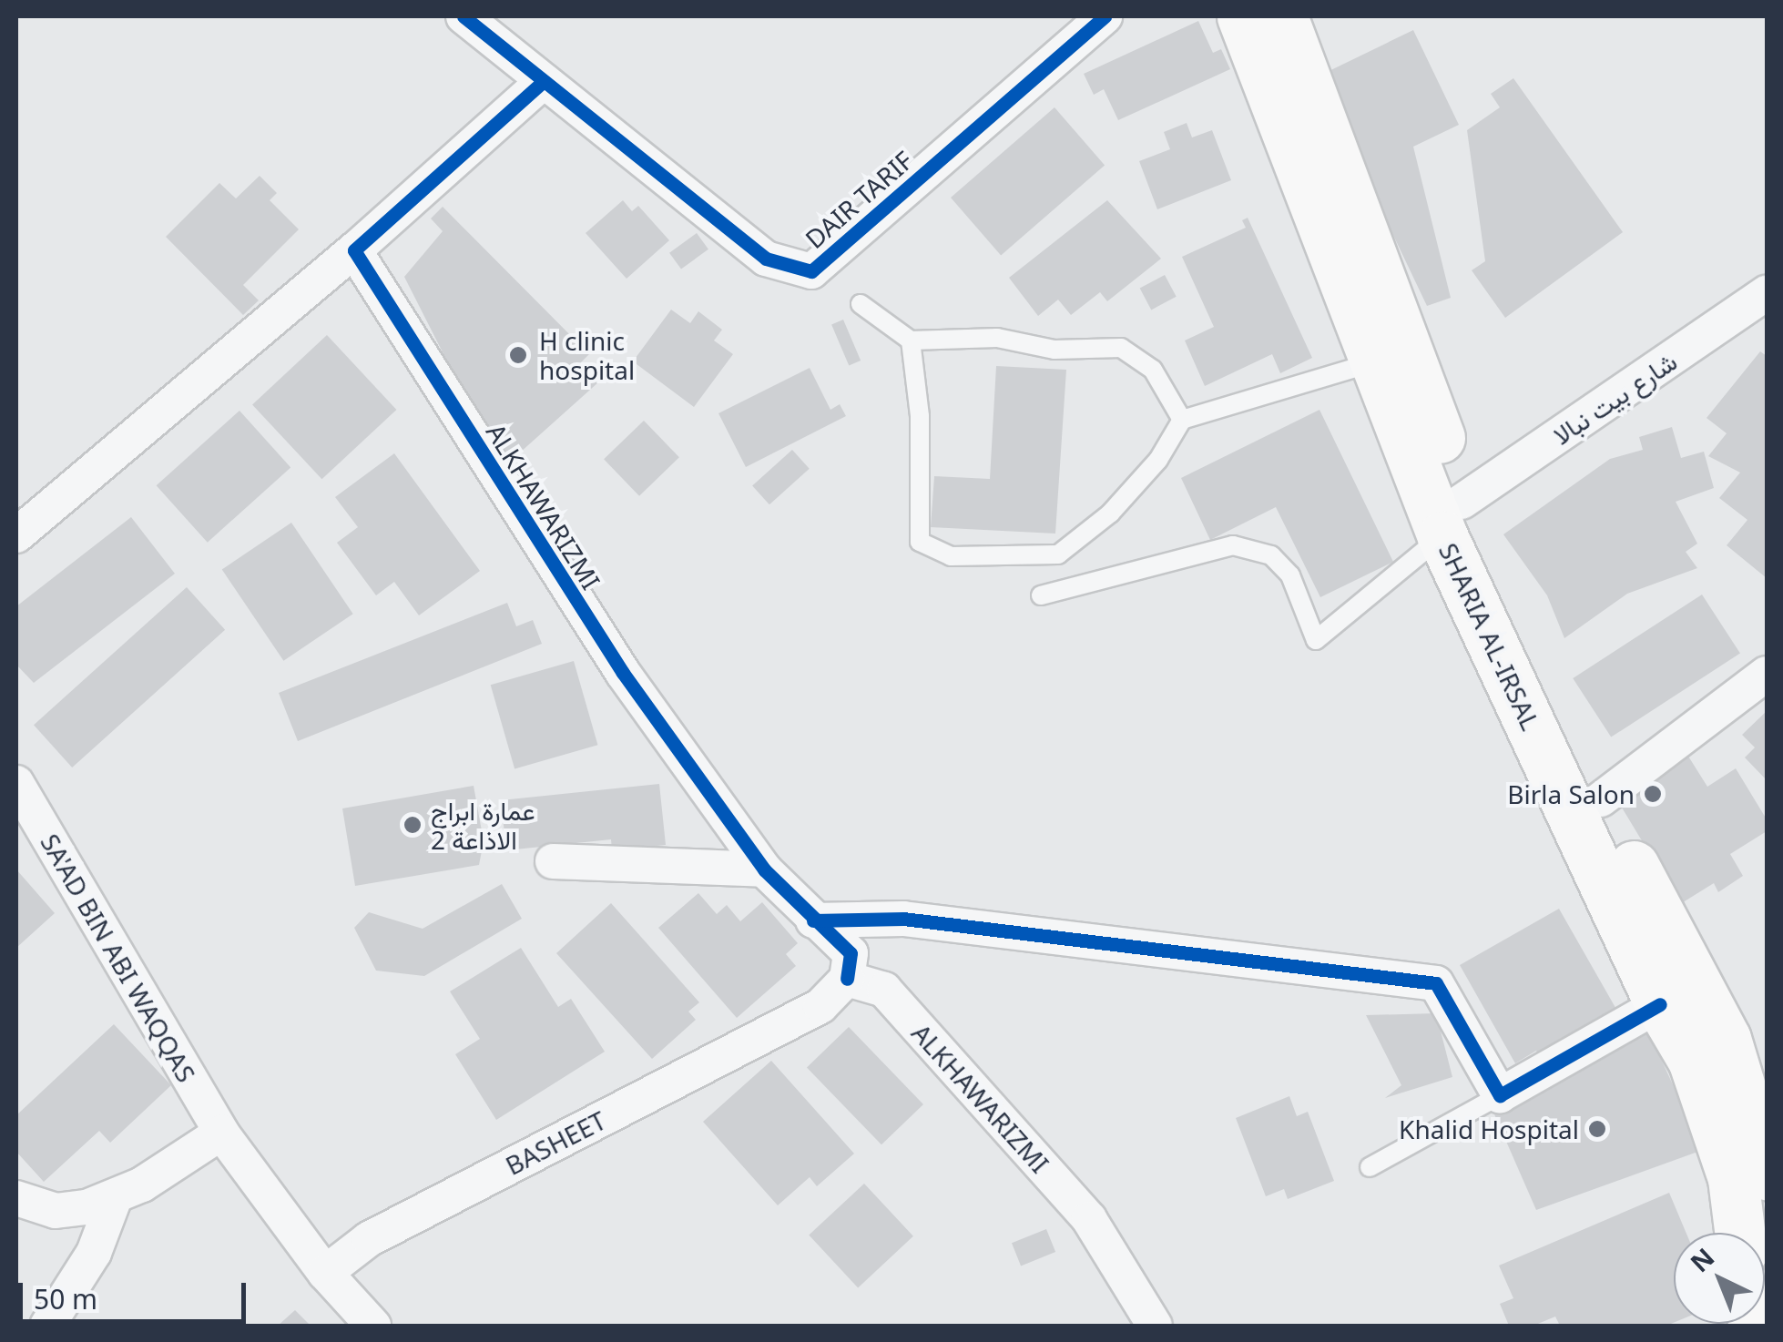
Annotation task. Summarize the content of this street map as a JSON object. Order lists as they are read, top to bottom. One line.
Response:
{"streets":{"main road":["SHARIA AL-IRSAL"],"street":["DAIR TARIF","شارع بيت نبالا","ALKHAWARIZMI","SA'AD BIN ABI WAQQAS","BASHEET"]},"crossings":[["شارع بيت نبالا","SHARIA AL-IRSAL"],["ALKHAWARIZMI","BASHEET"],["SA'AD BIN ABI WAQQAS","BASHEET"]],"places":["H clinic hospital","Birla Salon","عمارة ابراج الاذاعة 2","Khalid Hospital"],"scale_bar":"50 m","north":"top left"}
